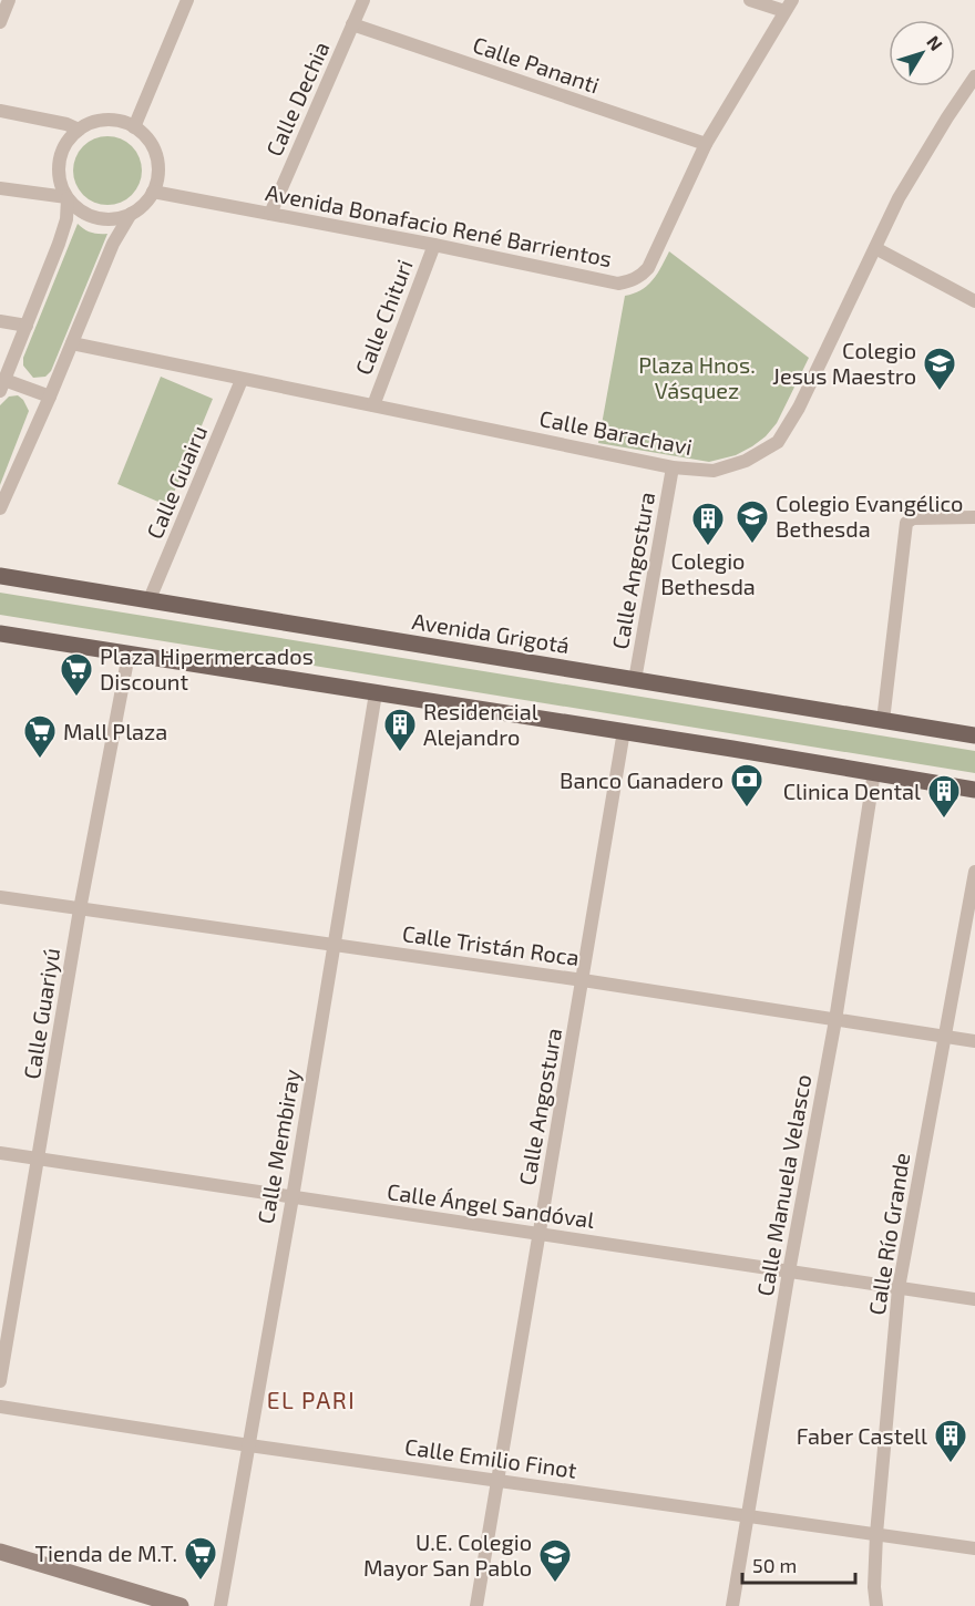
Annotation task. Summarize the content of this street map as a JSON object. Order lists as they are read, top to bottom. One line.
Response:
{"streets":{"main road":["Avenida Grigotá"],"street":["Calle Pananti","Calle Dechia","Avenida Bonafacio René Barrientos","Calle Chituri","Calle Barachavi","Calle Guairu","Calle Angostura","Calle Tristán Roca","Calle Guariyú","Calle Membiray","Calle Manuela Velasco","Calle Ángel Sandóval","Calle Río Grande","Calle Emilio Finot"]},"crossings":[["Calle Pananti","Calle Dechia"],["Calle Pananti","Avenida Bonafacio René Barrientos"],["Calle Dechia","Avenida Bonafacio René Barrientos"],["Avenida Bonafacio René Barrientos","Calle Chituri"],["Calle Chituri","Calle Barachavi"],["Calle Barachavi","Calle Guairu"],["Calle Barachavi","Calle Angostura"],["Calle Guairu","Avenida Grigotá"],["Calle Angostura","Avenida Grigotá"],["Calle Angostura","Calle Tristán Roca"],["Calle Angostura","Calle Ángel Sandóval"],["Calle Angostura","Calle Emilio Finot"],["Calle Tristán Roca","Calle Guariyú"],["Calle Tristán Roca","Calle Membiray"],["Calle Tristán Roca","Calle Manuela Velasco"],["Calle Tristán Roca","Calle Río Grande"],["Calle Guariyú","Calle Ángel Sandóval"],["Calle Membiray","Calle Ángel Sandóval"],["Calle Membiray","Calle Emilio Finot"],["Calle Manuela Velasco","Calle Ángel Sandóval"],["Calle Manuela Velasco","Calle Emilio Finot"],["Calle Ángel Sandóval","Calle Río Grande"],["Calle Río Grande","Calle Emilio Finot"]],"districts":["EL PARI"],"parks":["Plaza Hnos. Vásquez"],"places":{"school or university":["Colegio Jesus Maestro","Colegio Evangélico Bethesda","U.E. Colegio Mayor San Pablo"],"building":["Colegio Bethesda","Residencial Alejandro","Clinica Dental","Faber Castell"],"supermarket":["Plaza Hipermercados Discount","Mall Plaza","Tienda de M.T."],"bank":["Banco Ganadero"]},"scale_bar":"50 m","north":"top right"}
